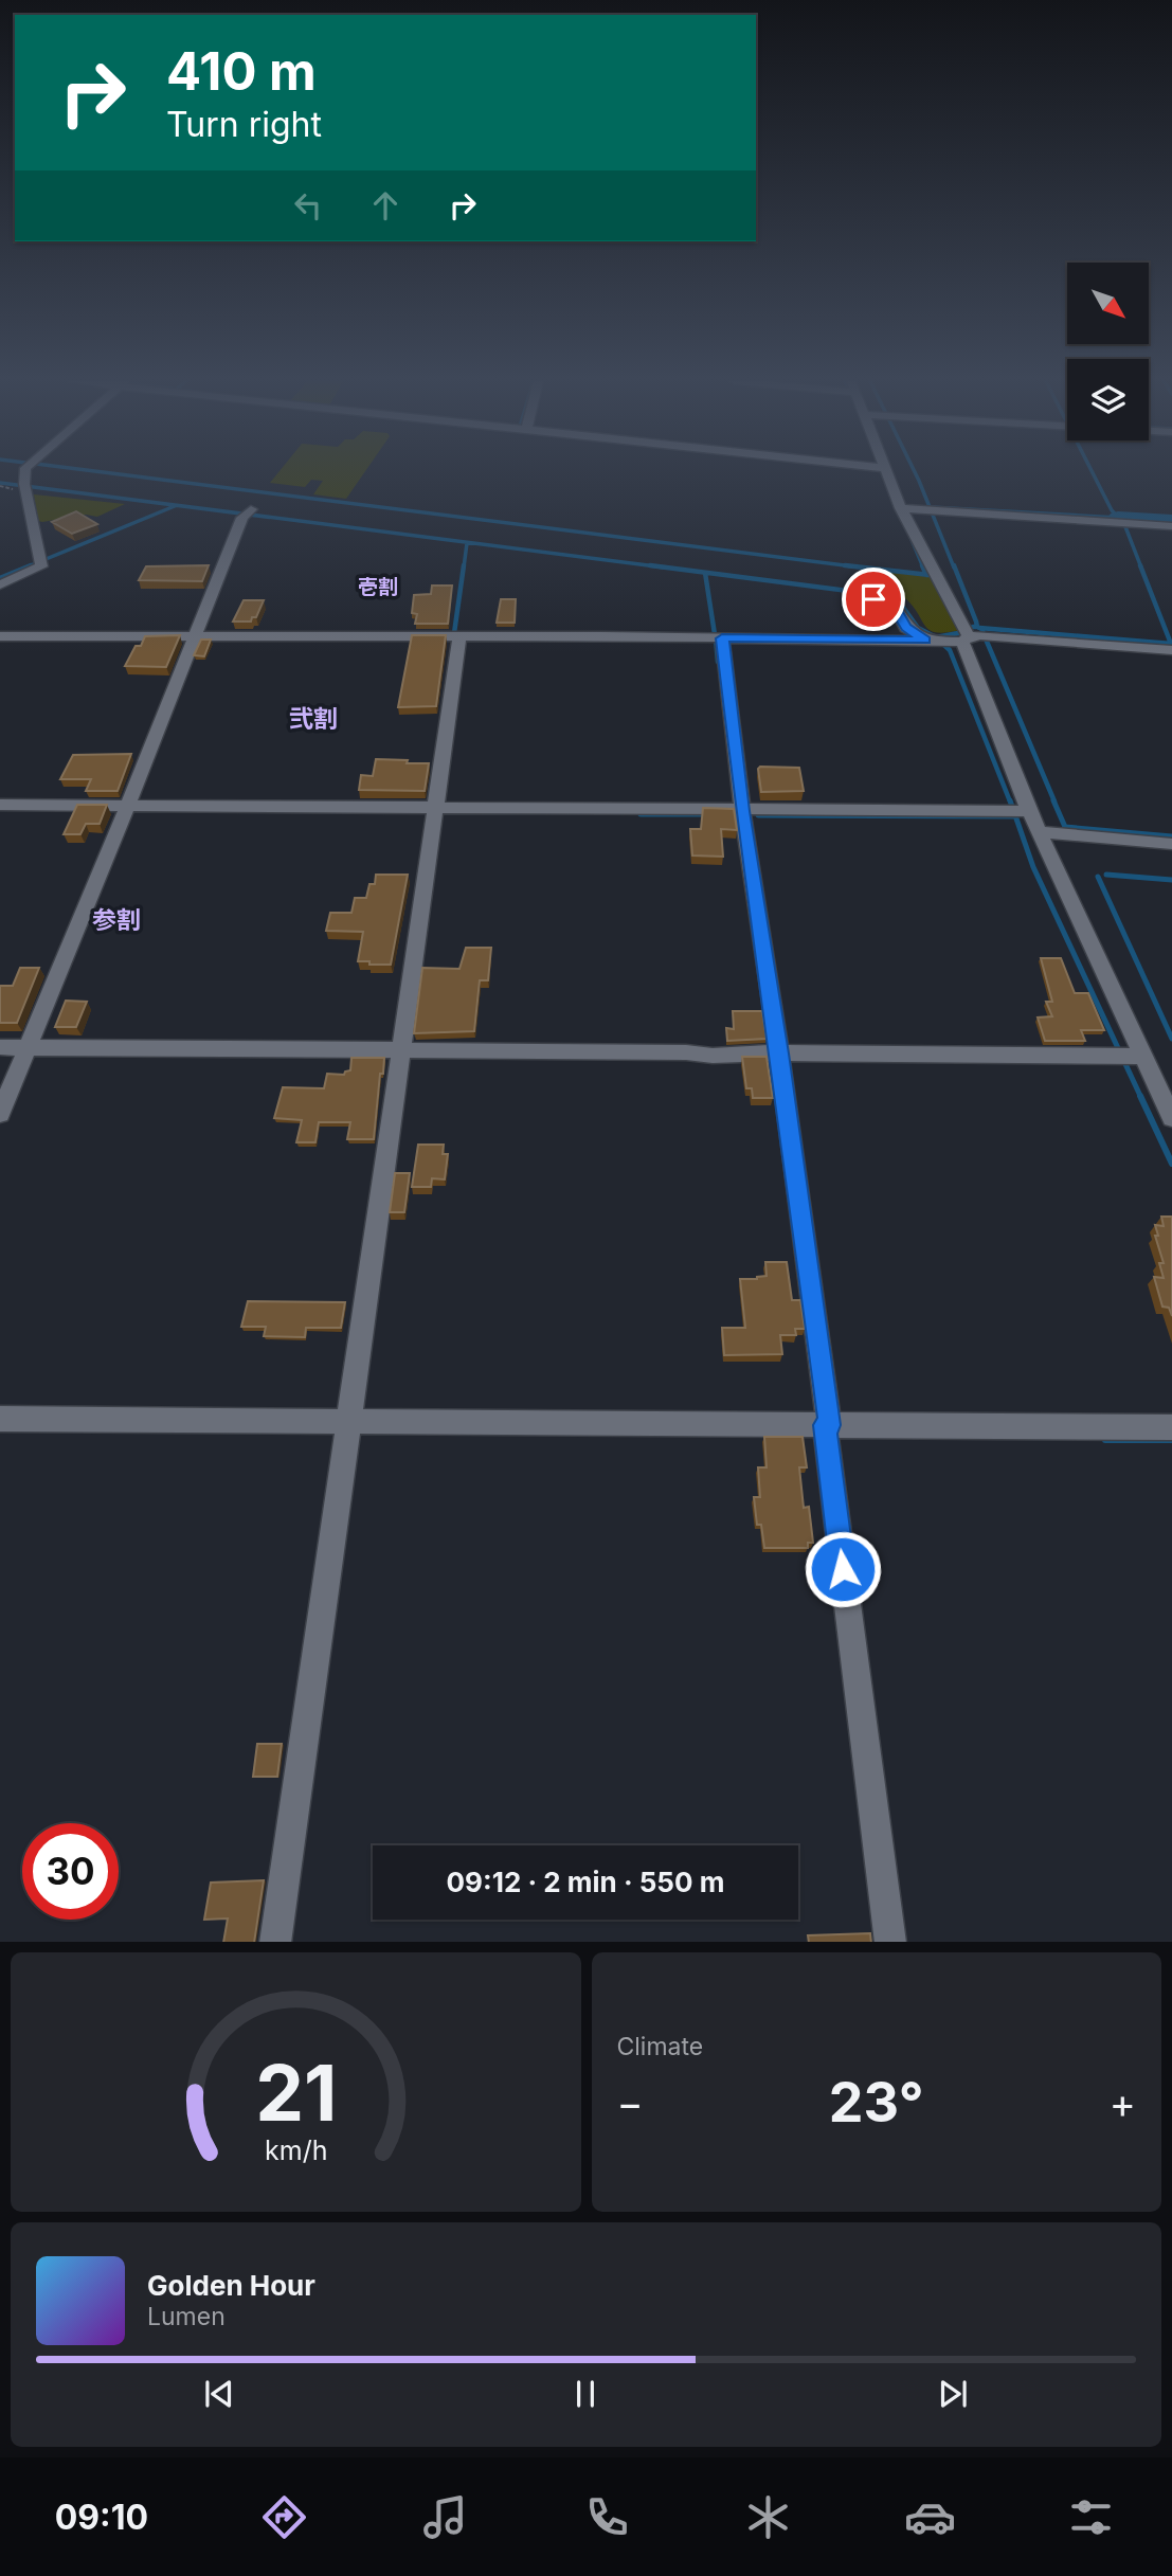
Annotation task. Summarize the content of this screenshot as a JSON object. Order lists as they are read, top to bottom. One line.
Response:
{"districts":["壱割","弐割","参割"],"north":"bottom right","page":{"turn":["410 m","Turn right"],"limit":"30","trip":"09:12 · 2 min · 550 m","tile":"Climate","heat":["−","23°","+"],"song":["Golden Hour","Lumen"],"tabs":"09:10","gauge":["21","km/h"]}}
